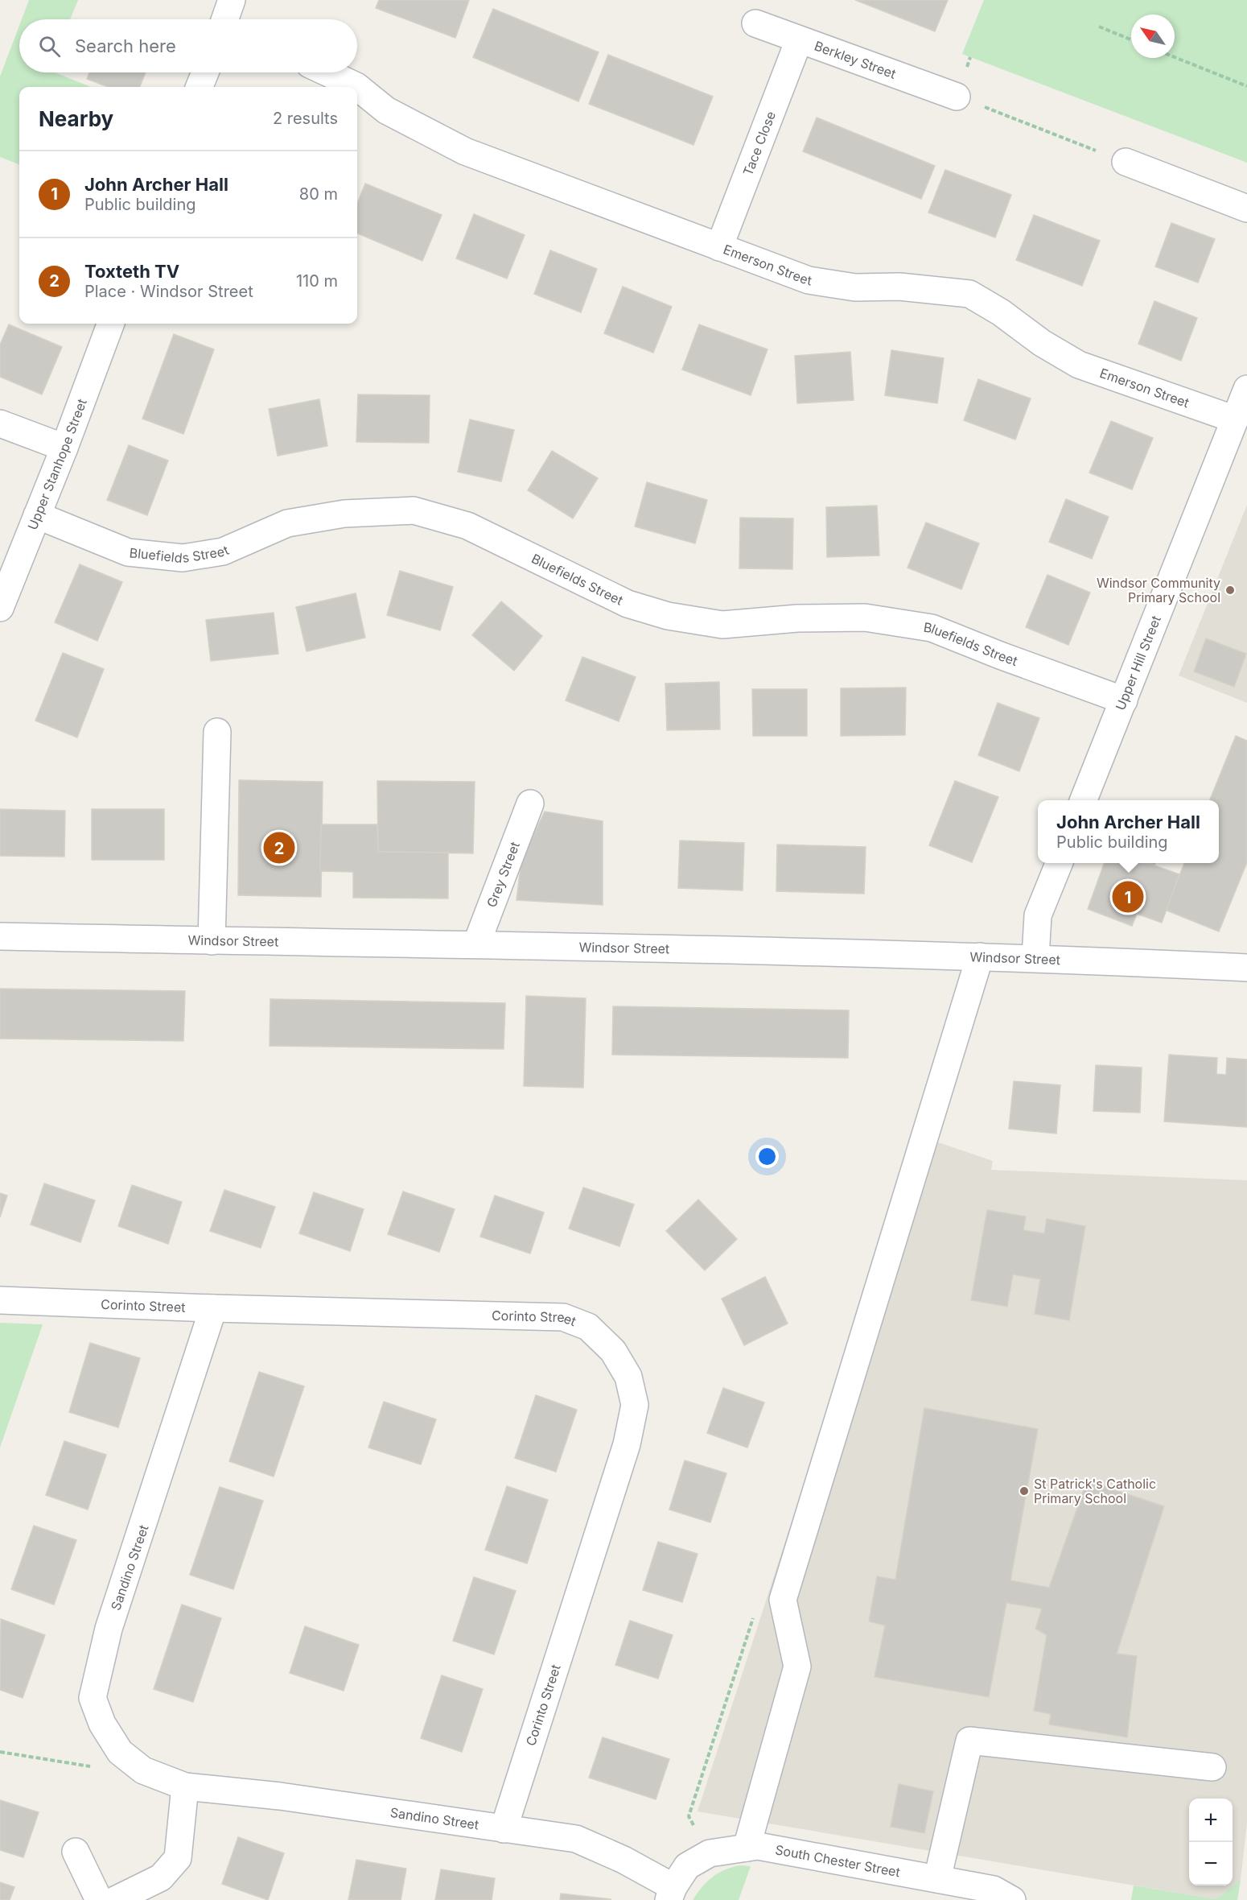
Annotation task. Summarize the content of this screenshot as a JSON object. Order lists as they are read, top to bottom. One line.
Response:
{"streets":{"street":["Berkley Street","Tace Close","Emerson Street","Upper Stanhope Street","Bluefields Street","Upper Hill Street","Grey Street","Windsor Street","Corinto Street","Sandino Street","South Chester Street"]},"crossings":[["Berkley Street","Tace Close"],["Tace Close","Emerson Street"],["Emerson Street","Upper Hill Street"],["Upper Stanhope Street","Bluefields Street"],["Bluefields Street","Upper Hill Street"],["Grey Street","Windsor Street"],["Corinto Street","Sandino Street"],["Sandino Street","South Chester Street"]],"places":["Windsor Community Primary School","St Patrick's Catholic Primary School"],"north":"top left","page":{"search":"Search here","heading":["Nearby","2 results"],"list":[{"mark":"1","name":"John Archer Hall","note":"Public building","value":"80 m"},{"mark":"2","name":"Toxteth TV","note":"Place · Windsor Street","value":"110 m"}],"popup":["John Archer Hall","Public building"],"pins":["2","1"],"map_buttons":["+","−"]}}
